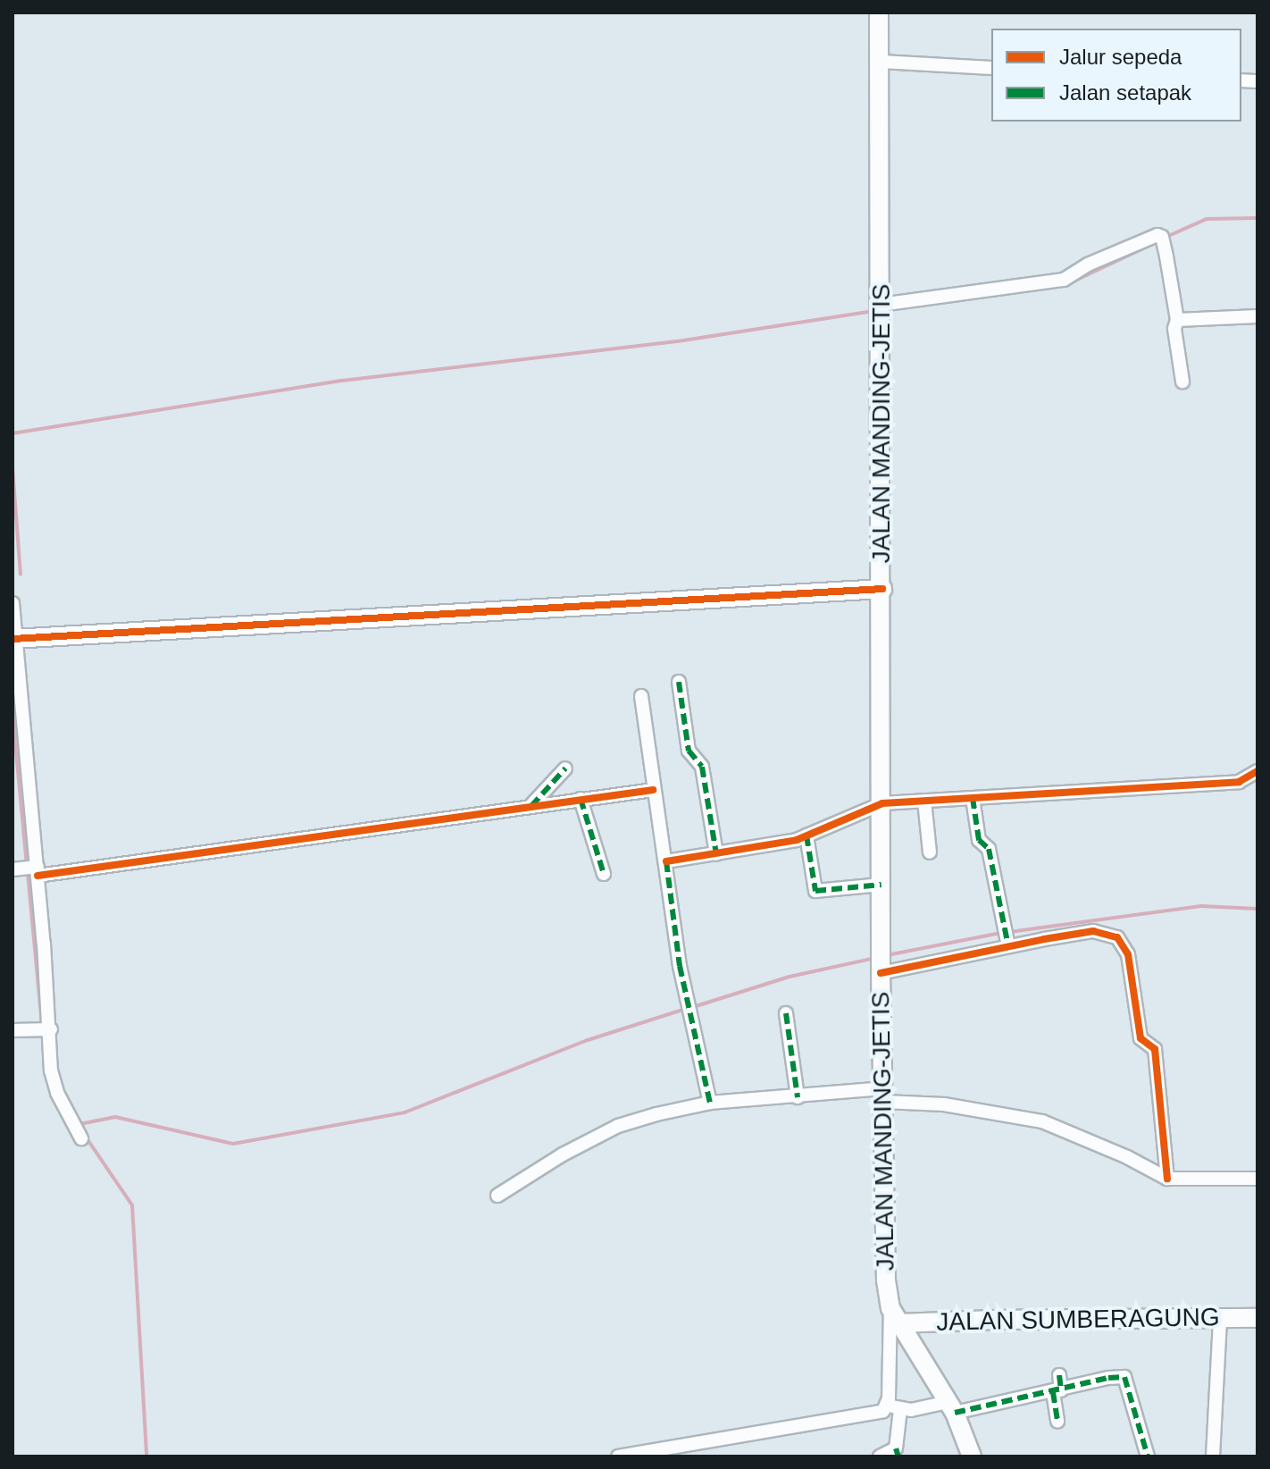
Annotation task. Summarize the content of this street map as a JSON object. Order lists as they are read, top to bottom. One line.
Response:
{"streets":{"main road":["JALAN MANDING-JETIS","JALAN SUMBERAGUNG"]},"crossings":[["JALAN MANDING-JETIS","JALAN SUMBERAGUNG"]],"legend":["Jalur sepeda","Jalan setapak"]}
